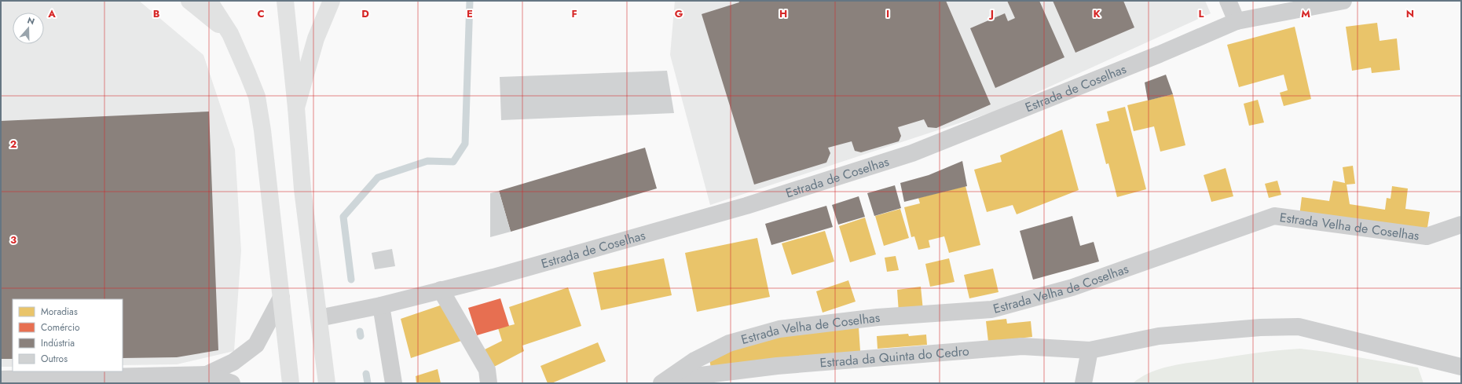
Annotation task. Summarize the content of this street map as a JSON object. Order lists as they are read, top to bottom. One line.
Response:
{"streets":{"street":["Estrada de Coselhas","Estrada Velha de Coselhas","Estrada da Quinta do Cedro"]},"crossings":[["Estrada Velha de Coselhas","Estrada da Quinta do Cedro"]],"legend":["Moradias","Comércio","Indústria","Outros"],"north":"top","grid":{"columns":["A","B","C","D","E","F","G","H","I","J","K","L","M","N"],"rows":["2","3"]}}
